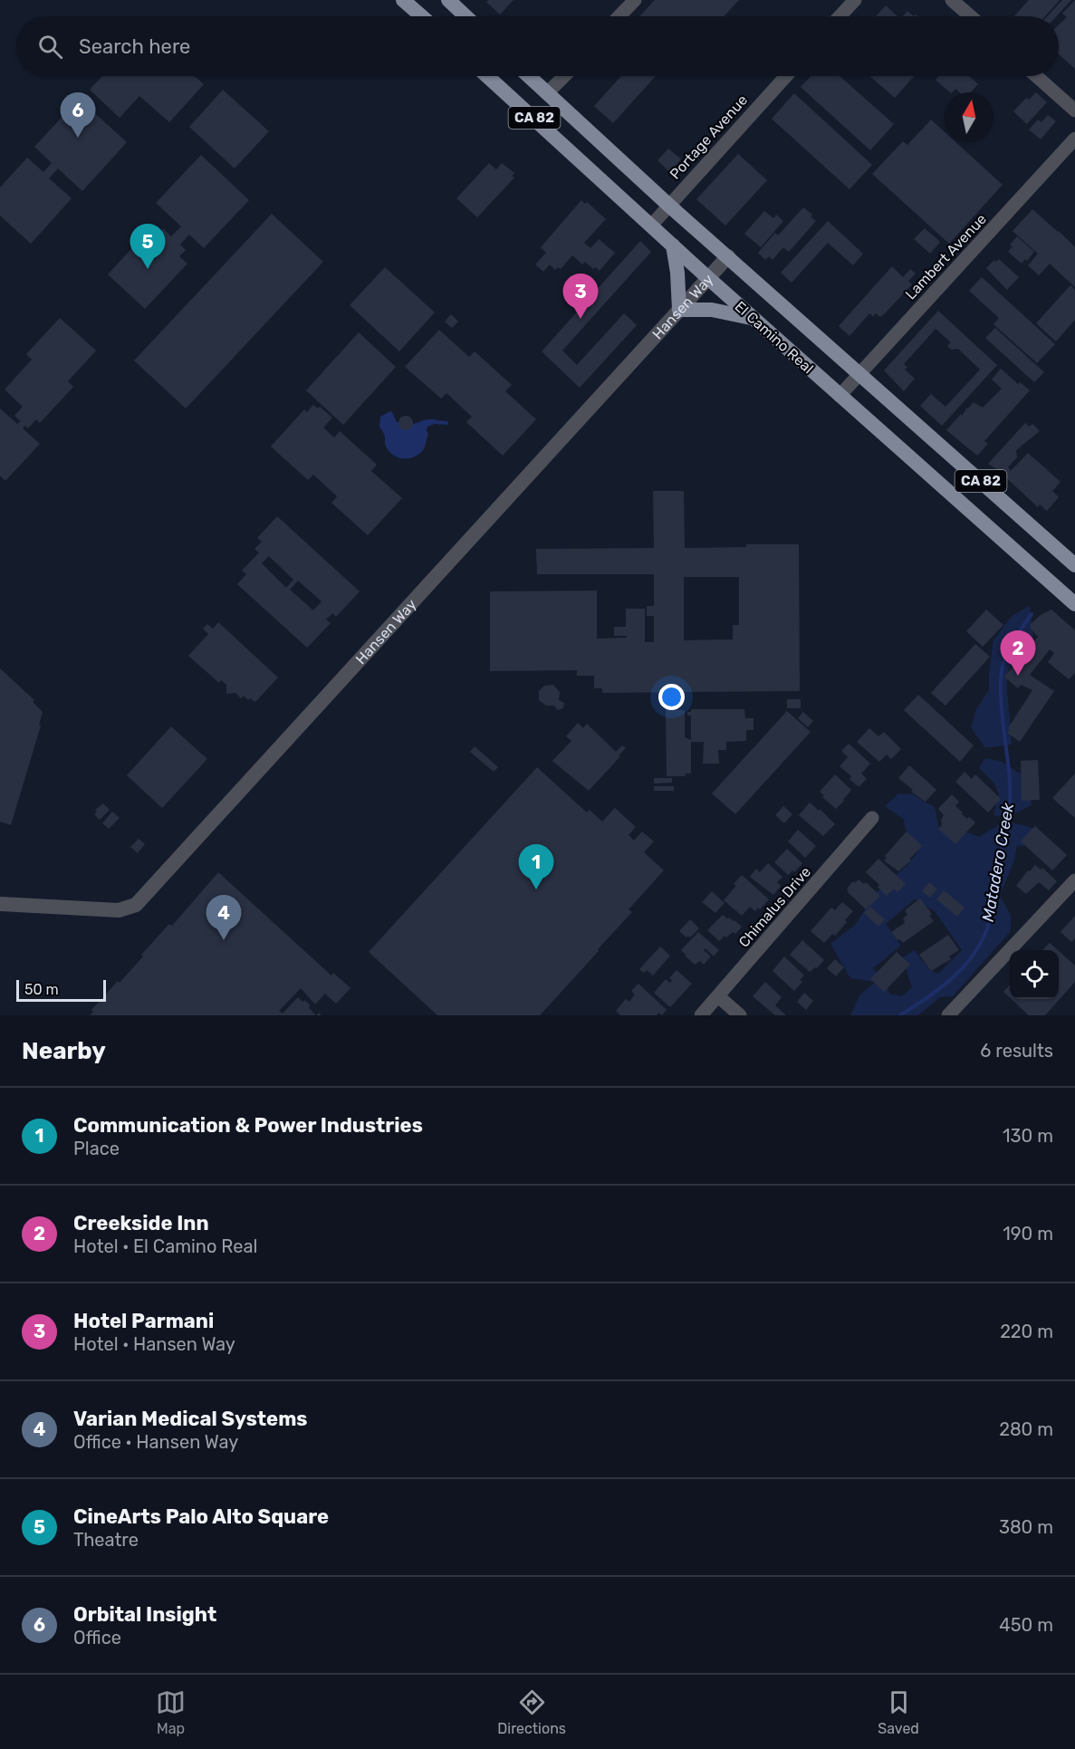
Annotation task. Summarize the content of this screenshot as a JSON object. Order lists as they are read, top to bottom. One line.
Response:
{"streets":{"main road":["CA 82","El Camino Real"],"street":["Portage Avenue","Lambert Avenue","Hansen Way","Chimalus Drive"]},"crossings":[["Portage Avenue","El Camino Real"],["Lambert Avenue","El Camino Real"],["Hansen Way","El Camino Real"]],"water":["Matadero Creek"],"scale_bar":"50 m","north":"top","page":{"search":"Search here","pins":["6","5","3","2","1","4"],"scale":"50 m","heading":["Nearby","6 results"],"list":[{"mark":"1","name":"Communication & Power Industries","note":"Place","value":"130 m"},{"mark":"2","name":"Creekside Inn","note":"Hotel · El Camino Real","value":"190 m"},{"mark":"3","name":"Hotel Parmani","note":"Hotel · Hansen Way","value":"220 m"},{"mark":"4","name":"Varian Medical Systems","note":"Office · Hansen Way","value":"280 m"},{"mark":"5","name":"CineArts Palo Alto Square","note":"Theatre","value":"380 m"},{"mark":"6","name":"Orbital Insight","note":"Office","value":"450 m"}],"nav":["Map","Directions","Saved"]}}
